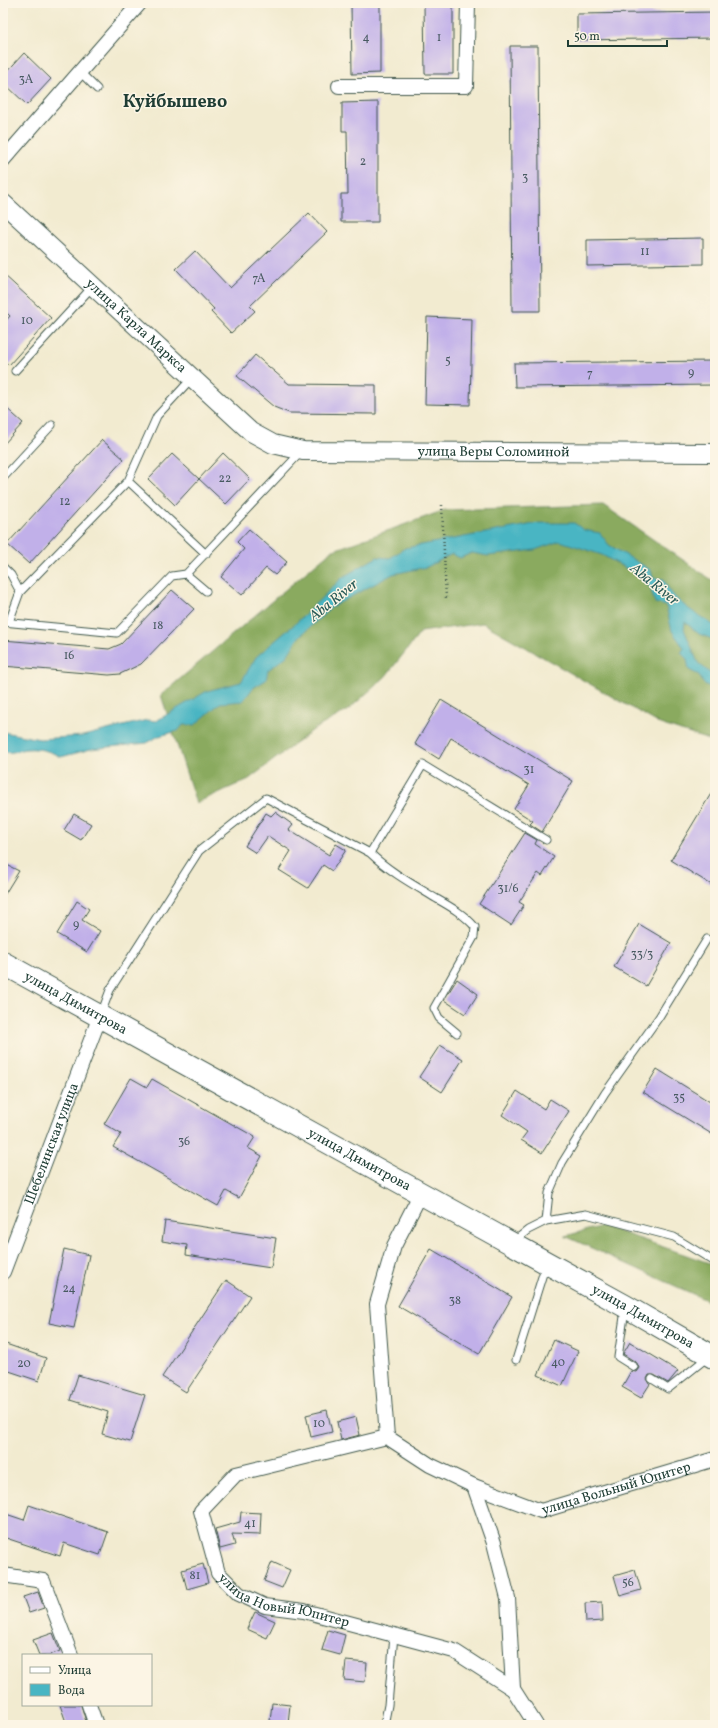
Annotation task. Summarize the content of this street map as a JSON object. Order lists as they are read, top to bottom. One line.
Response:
{"streets":{"main road":["улица Димитрова"],"street":["улица Карла Маркса","улица Веры Соломиной","Шебелинская улица","улица Вольный Юпитер","улица Новый Юпитер"]},"crossings":[["улица Карла Маркса","улица Веры Соломиной"],["улица Димитрова","Шебелинская улица"],["улица Вольный Юпитер","улица Новый Юпитер"]],"districts":["Куйбышево"],"water":["Aba River"],"house_numbers":["4","1","3А","2","3","11","7А","10","5","9","7","22","12","18","16","31","31/6","9","33/3","35","36","24","38","40","20","10","41","81","56"],"legend":["Улица","Вода"],"scale_bar":"50 m"}
